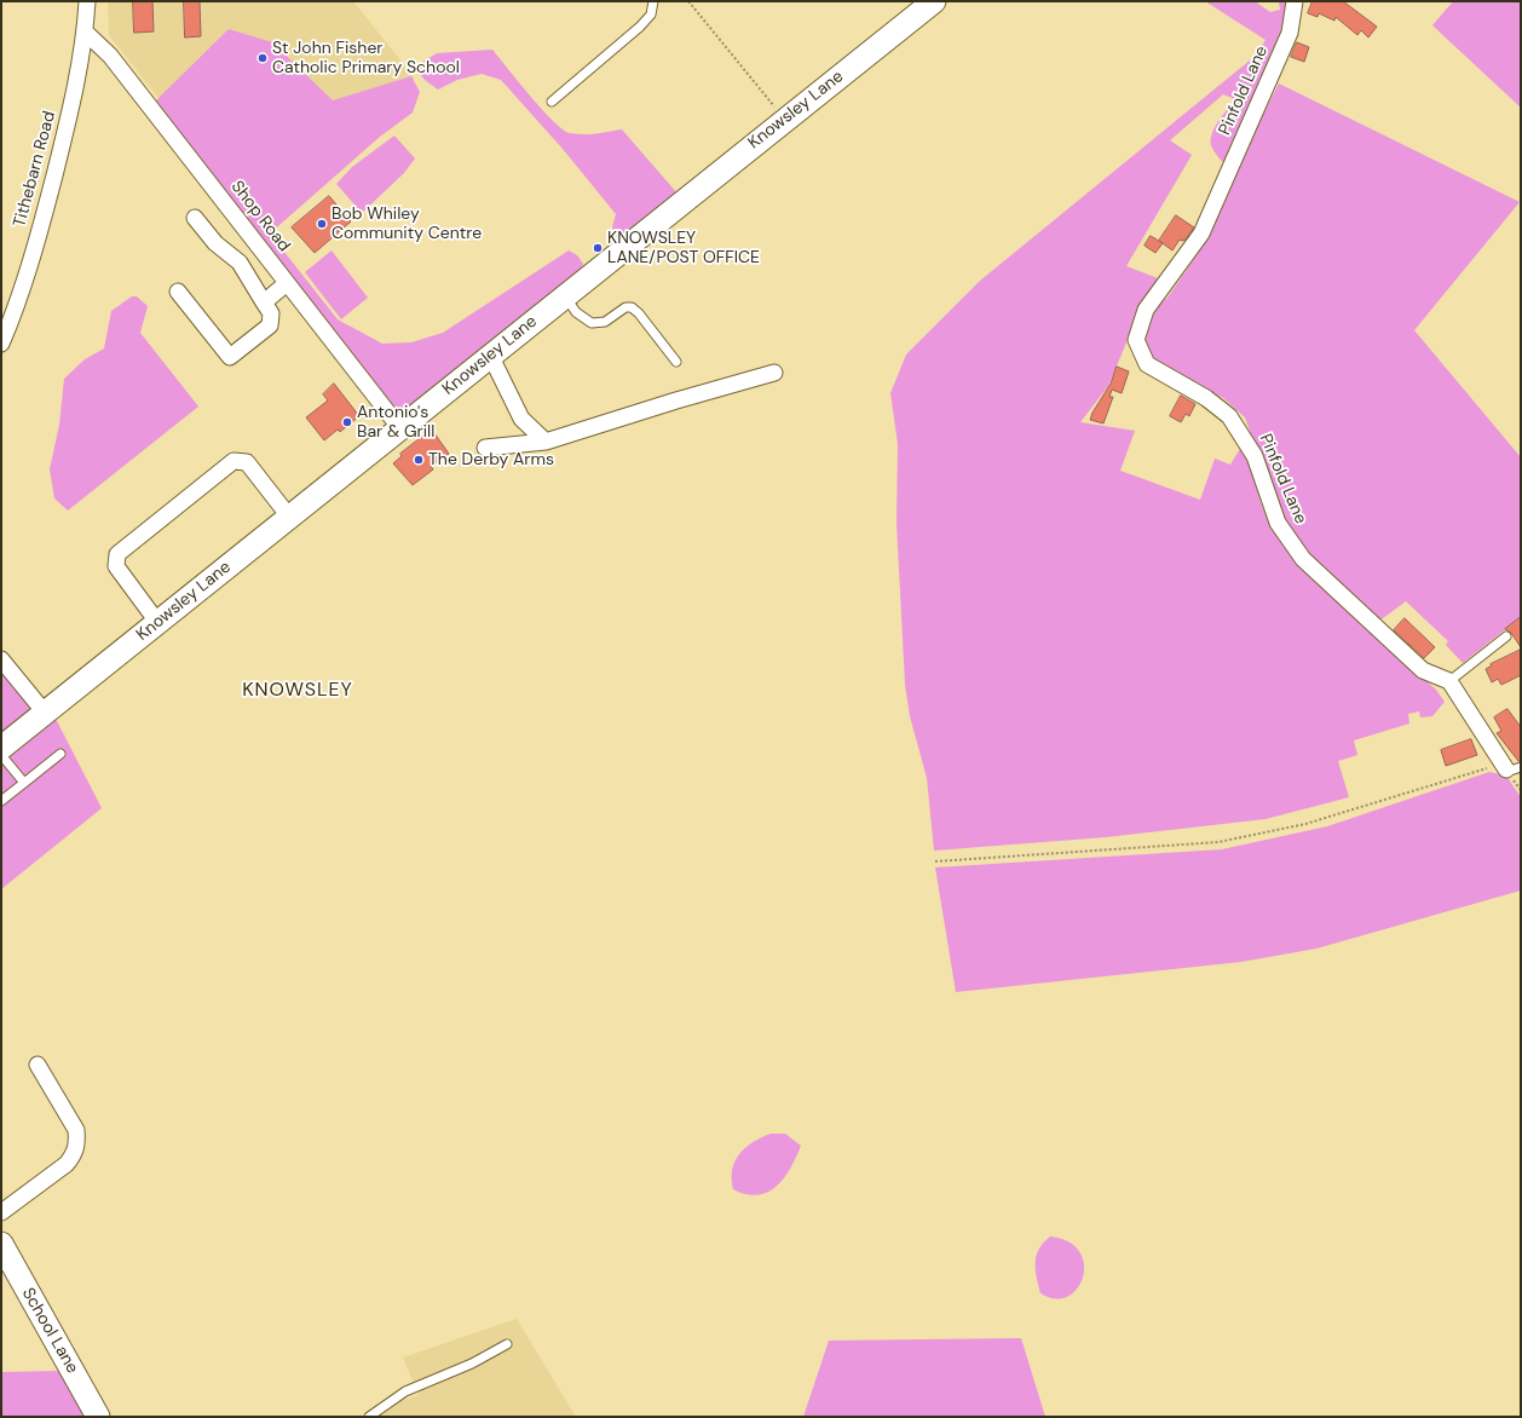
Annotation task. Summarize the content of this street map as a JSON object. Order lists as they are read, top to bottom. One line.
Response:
{"streets":{"main road":["Knowsley Lane","School Lane"],"street":["Pinfold Lane","Tithebarn Road","Shop Road"]},"crossings":[["Knowsley Lane","Shop Road"],["Tithebarn Road","Shop Road"]],"districts":["KNOWSLEY"],"places":["St John Fisher Catholic Primary School","Bob Whiley Community Centre","KNOWSLEY LANE/POST OFFICE","Antonio's Bar & Grill","The Derby Arms"]}
